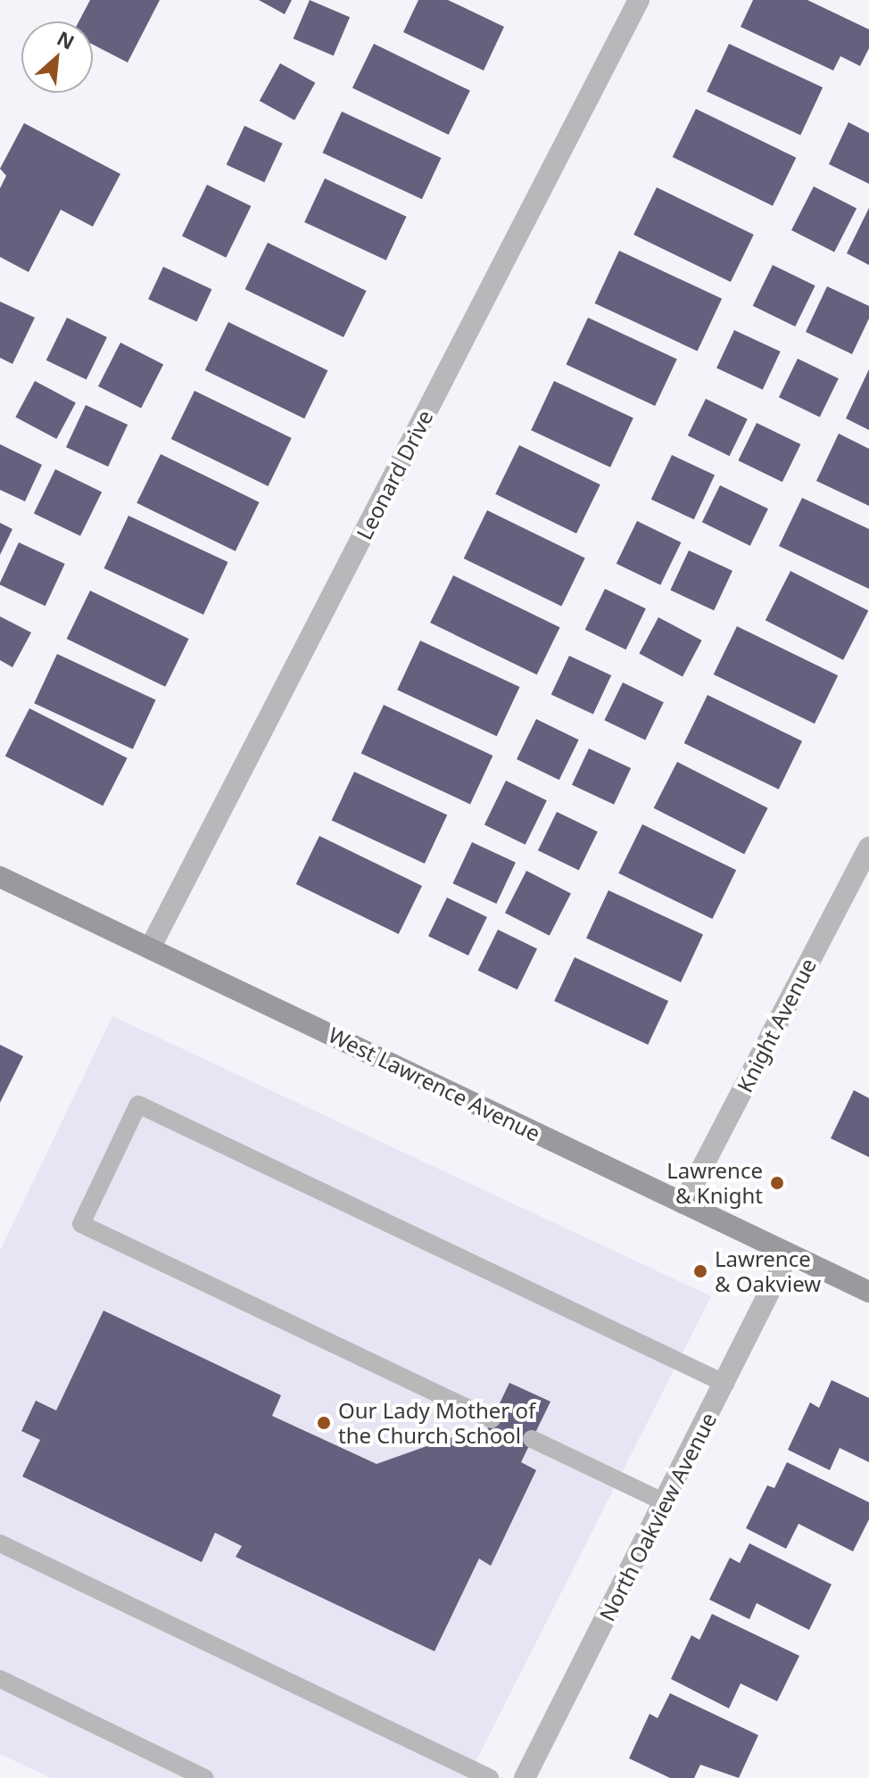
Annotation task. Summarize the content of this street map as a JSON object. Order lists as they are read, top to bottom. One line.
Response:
{"streets":{"main road":["West Lawrence Avenue"],"street":["Leonard Drive","Knight Avenue","North Oakview Avenue"]},"crossings":[["Leonard Drive","West Lawrence Avenue"],["Knight Avenue","West Lawrence Avenue"],["West Lawrence Avenue","North Oakview Avenue"]],"places":["Lawrence & Knight","Lawrence & Oakview","Our Lady Mother of the Church School"],"north":"top right"}
